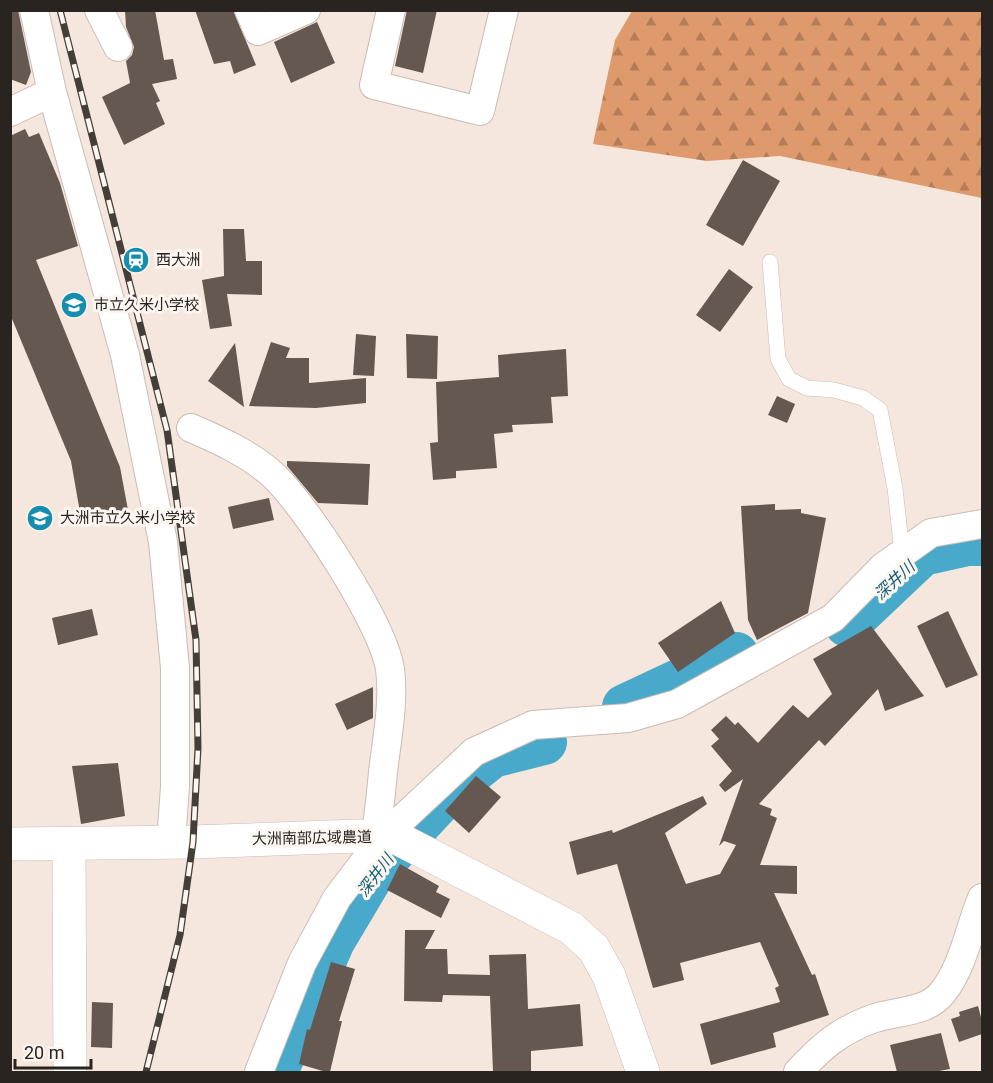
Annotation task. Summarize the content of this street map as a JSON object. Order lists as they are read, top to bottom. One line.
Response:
{"streets":{"street":["大洲南部広域農道"]},"water":["深井川"],"places":{"station":["西大洲"],"school or university":["市立久米小学校","大洲市立久米小学校"]},"scale_bar":"20 m"}
